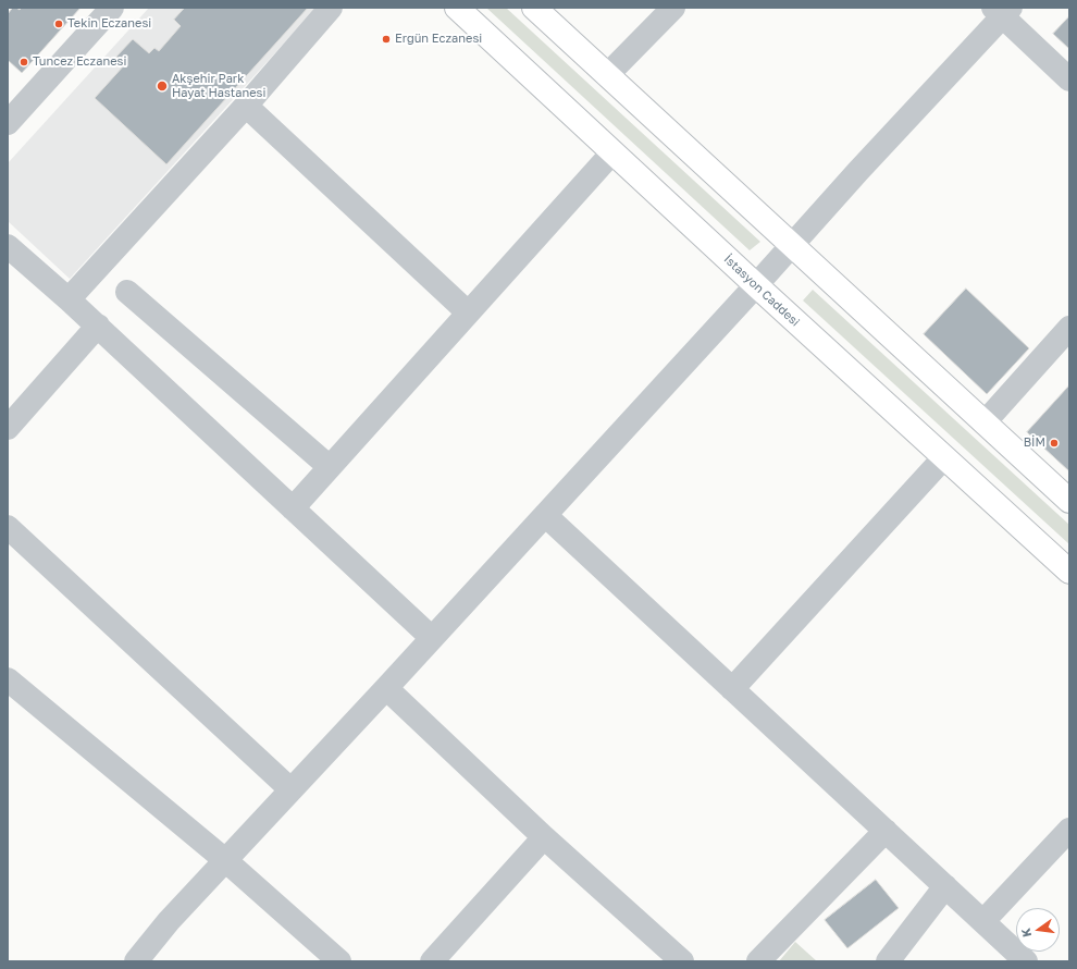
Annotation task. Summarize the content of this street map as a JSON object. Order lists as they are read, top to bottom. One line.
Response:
{"streets":{"main road":["İstasyon Caddesi"]},"places":["Tekin Eczanesi","Ergün Eczanesi","Tuncez Eczanesi","Akşehir Park Hayat Hastanesi","BİM"],"north":"left"}
